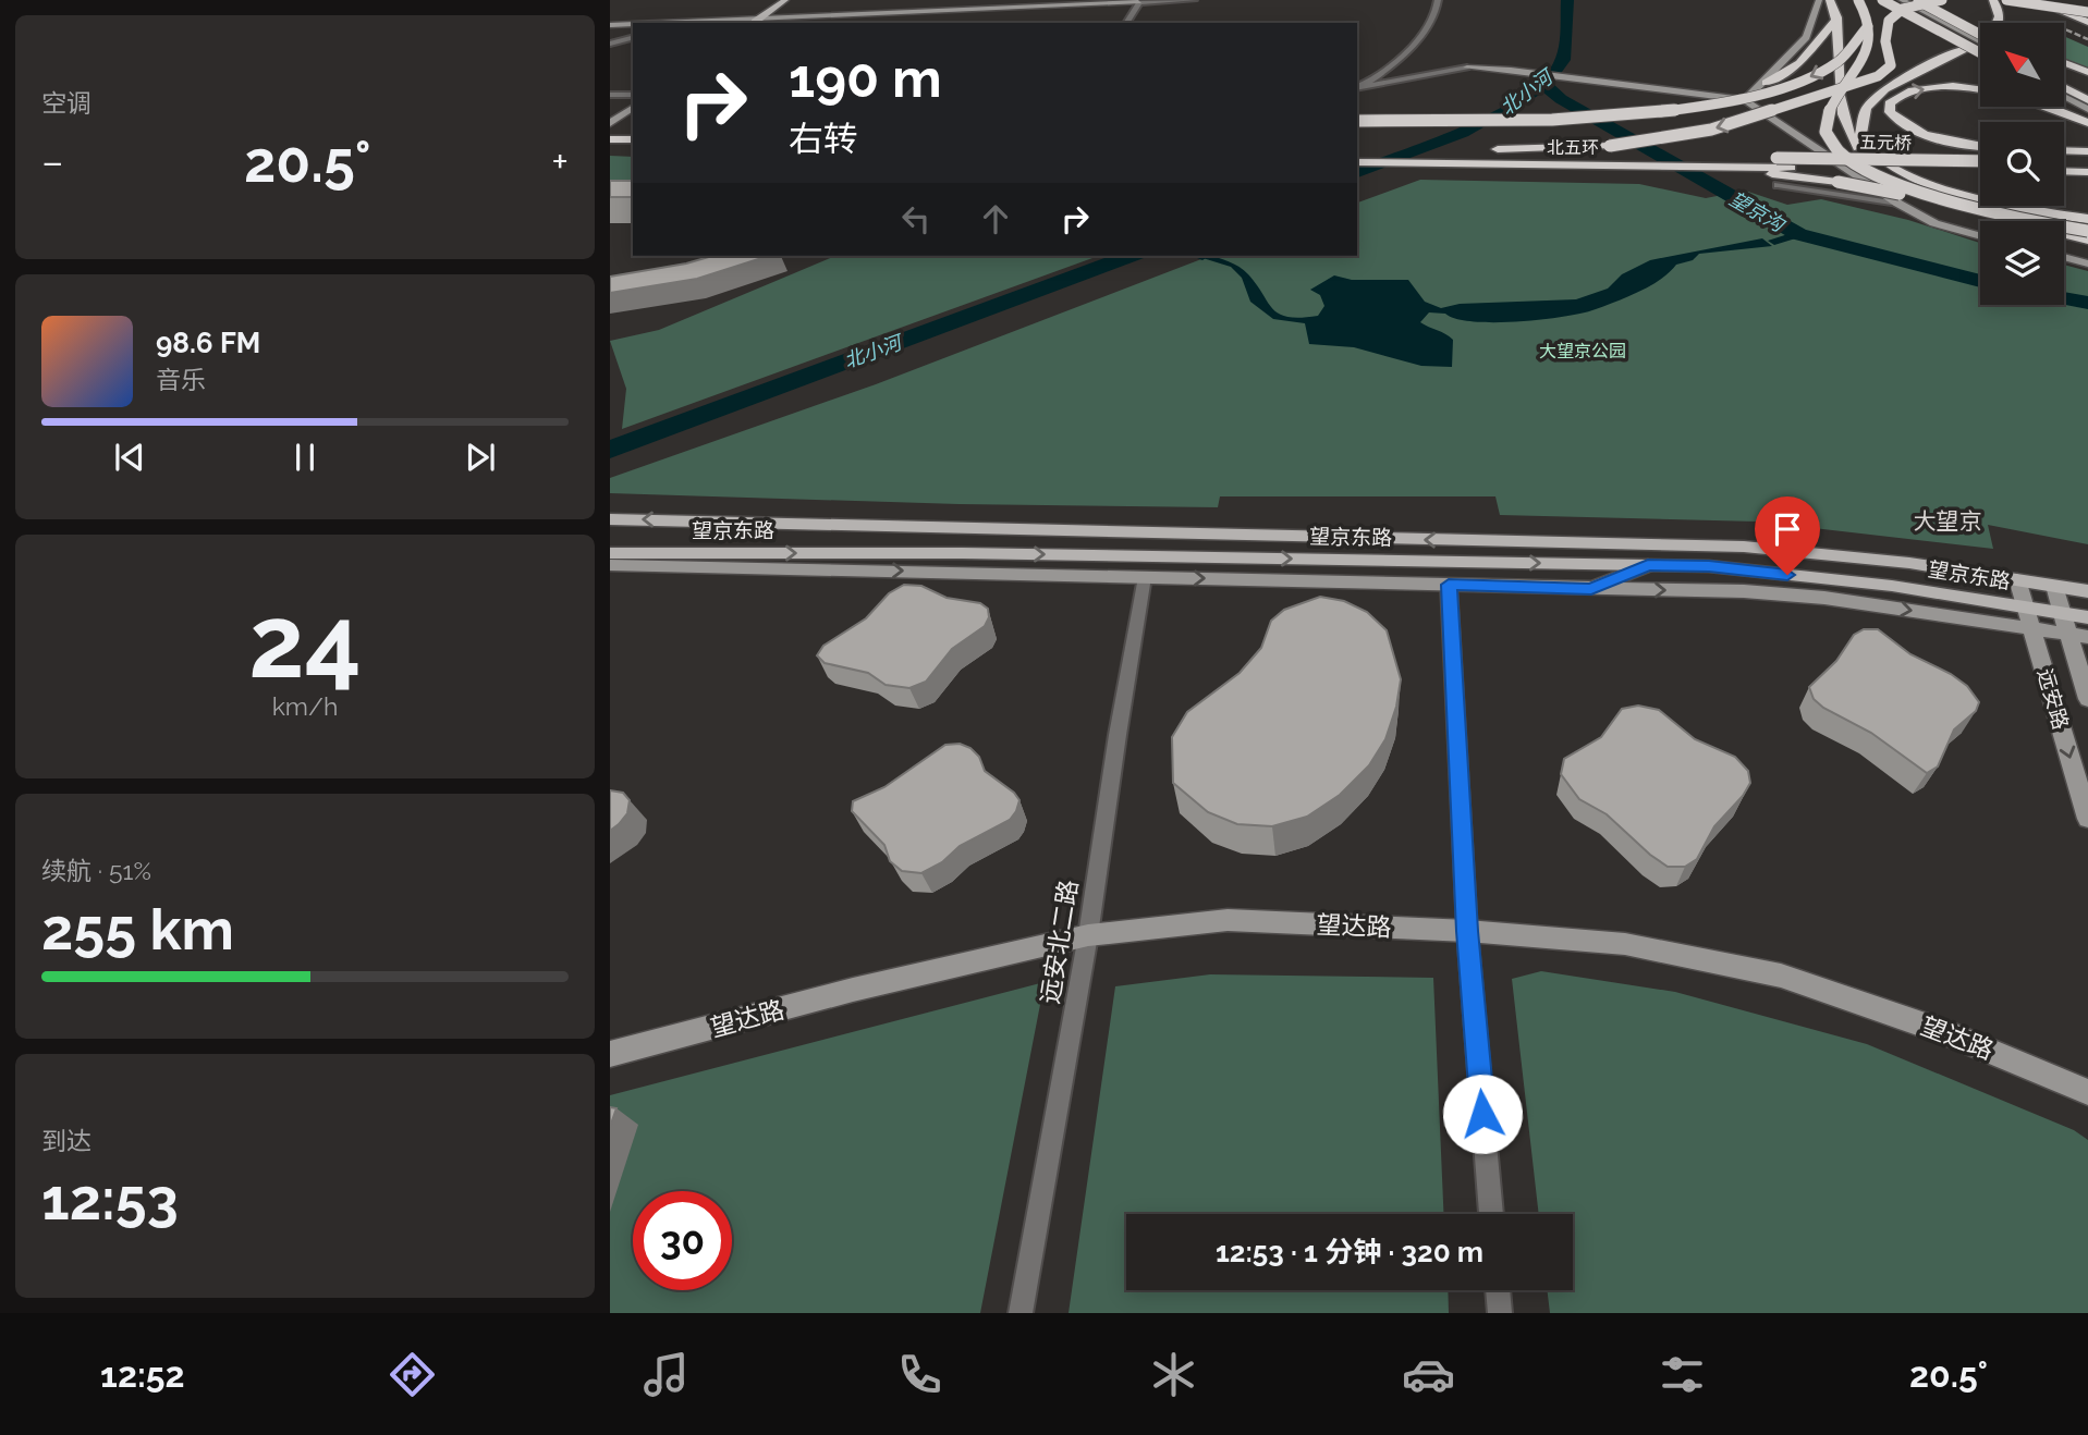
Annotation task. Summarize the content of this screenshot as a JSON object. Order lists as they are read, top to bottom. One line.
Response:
{"streets":{"highway":["五元桥","北五环"],"main road":["望京东路"],"street":["远安路","望达路","远安北二路"]},"crossings":[["五元桥","北五环"],["望京东路","远安路"],["望达路","远安北二路"]],"districts":["大望京"],"water":["北小河","望京沟"],"parks":["大望京公园"],"north":"top left","page":{"tile":["空调",["24","km/h"],["续航 · 51%","255 km"],["到达","12:53"]],"turn":["190 m","右转"],"heat":["−","20.5°","+"],"song":["98.6 FM","音乐"],"limit":"30","trip":"12:53 · 1 分钟 · 320 m","tabs":["12:52","20.5°"]}}
